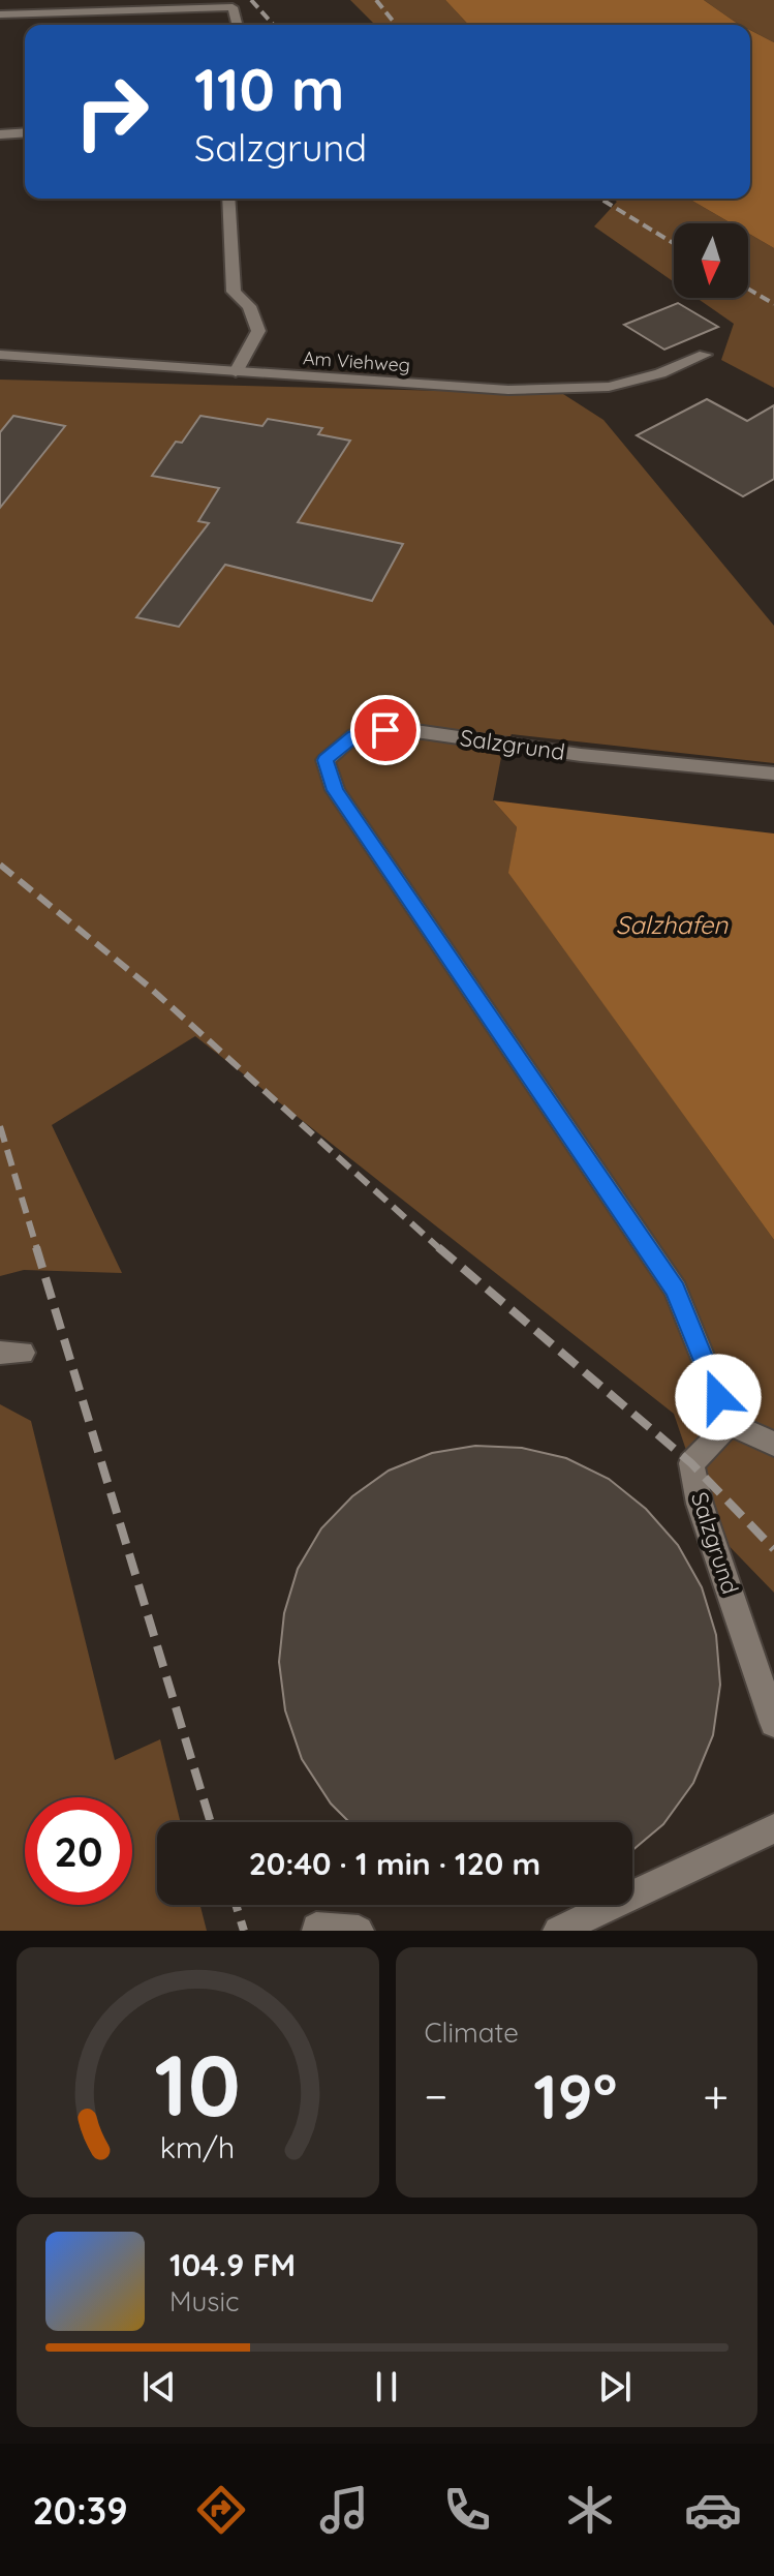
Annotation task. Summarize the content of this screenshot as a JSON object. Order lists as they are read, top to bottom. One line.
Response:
{"streets":{"street":["Am Viehweg","Salzgrund"]},"water":["Salzhafen"],"north":"bottom","page":{"turn":["110 m","Salzgrund"],"limit":"20","trip":"20:40 · 1 min · 120 m","tile":"Climate","heat":["−","19°","+"],"song":["104.9 FM","Music"],"tabs":"20:39","gauge":["10","km/h"]}}
